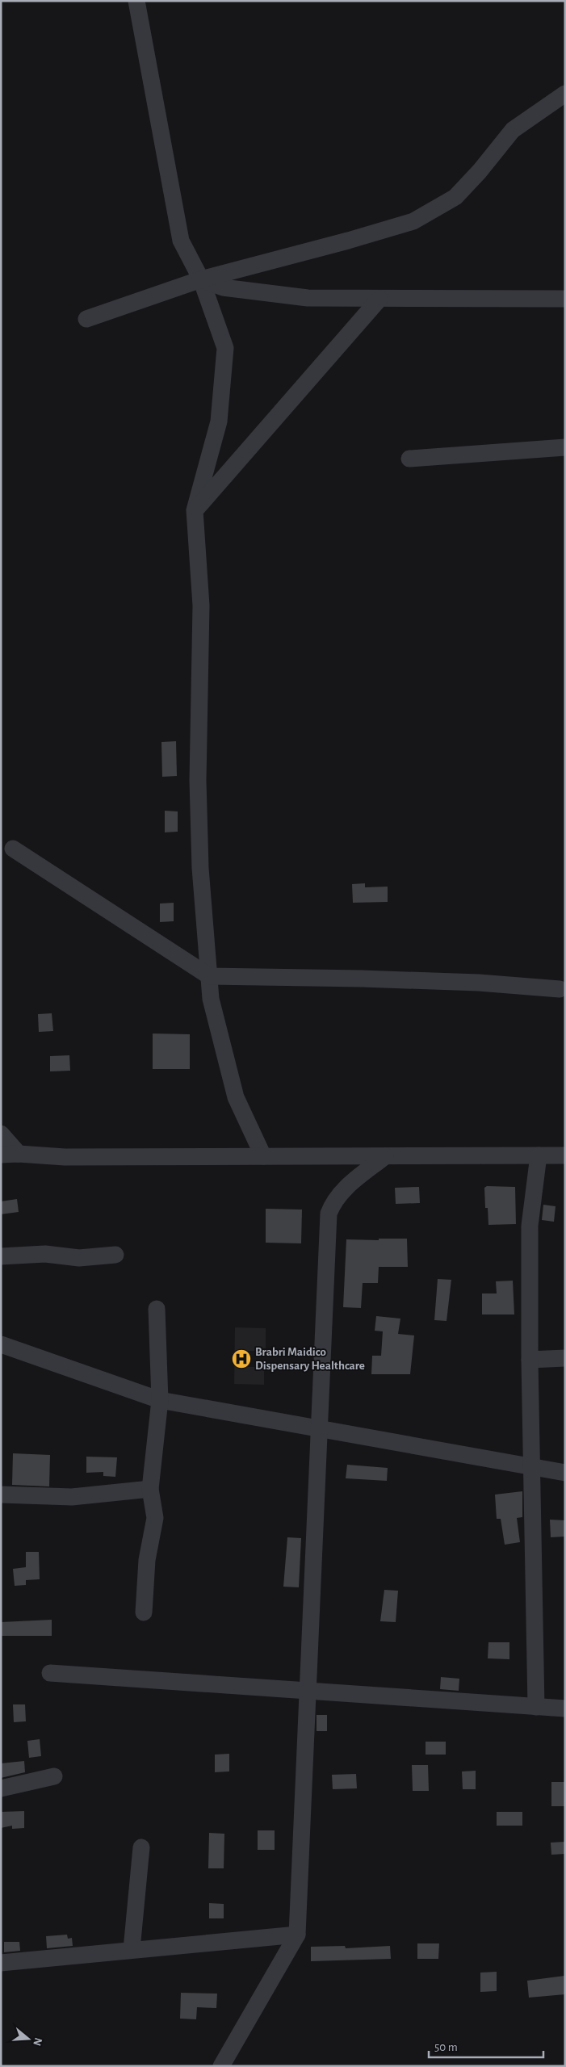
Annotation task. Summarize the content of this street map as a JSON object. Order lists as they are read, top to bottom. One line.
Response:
{"places":{"hospital":["Brabri Maidico Dispensary Healthcare"]},"scale_bar":"50 m","north":"right"}
